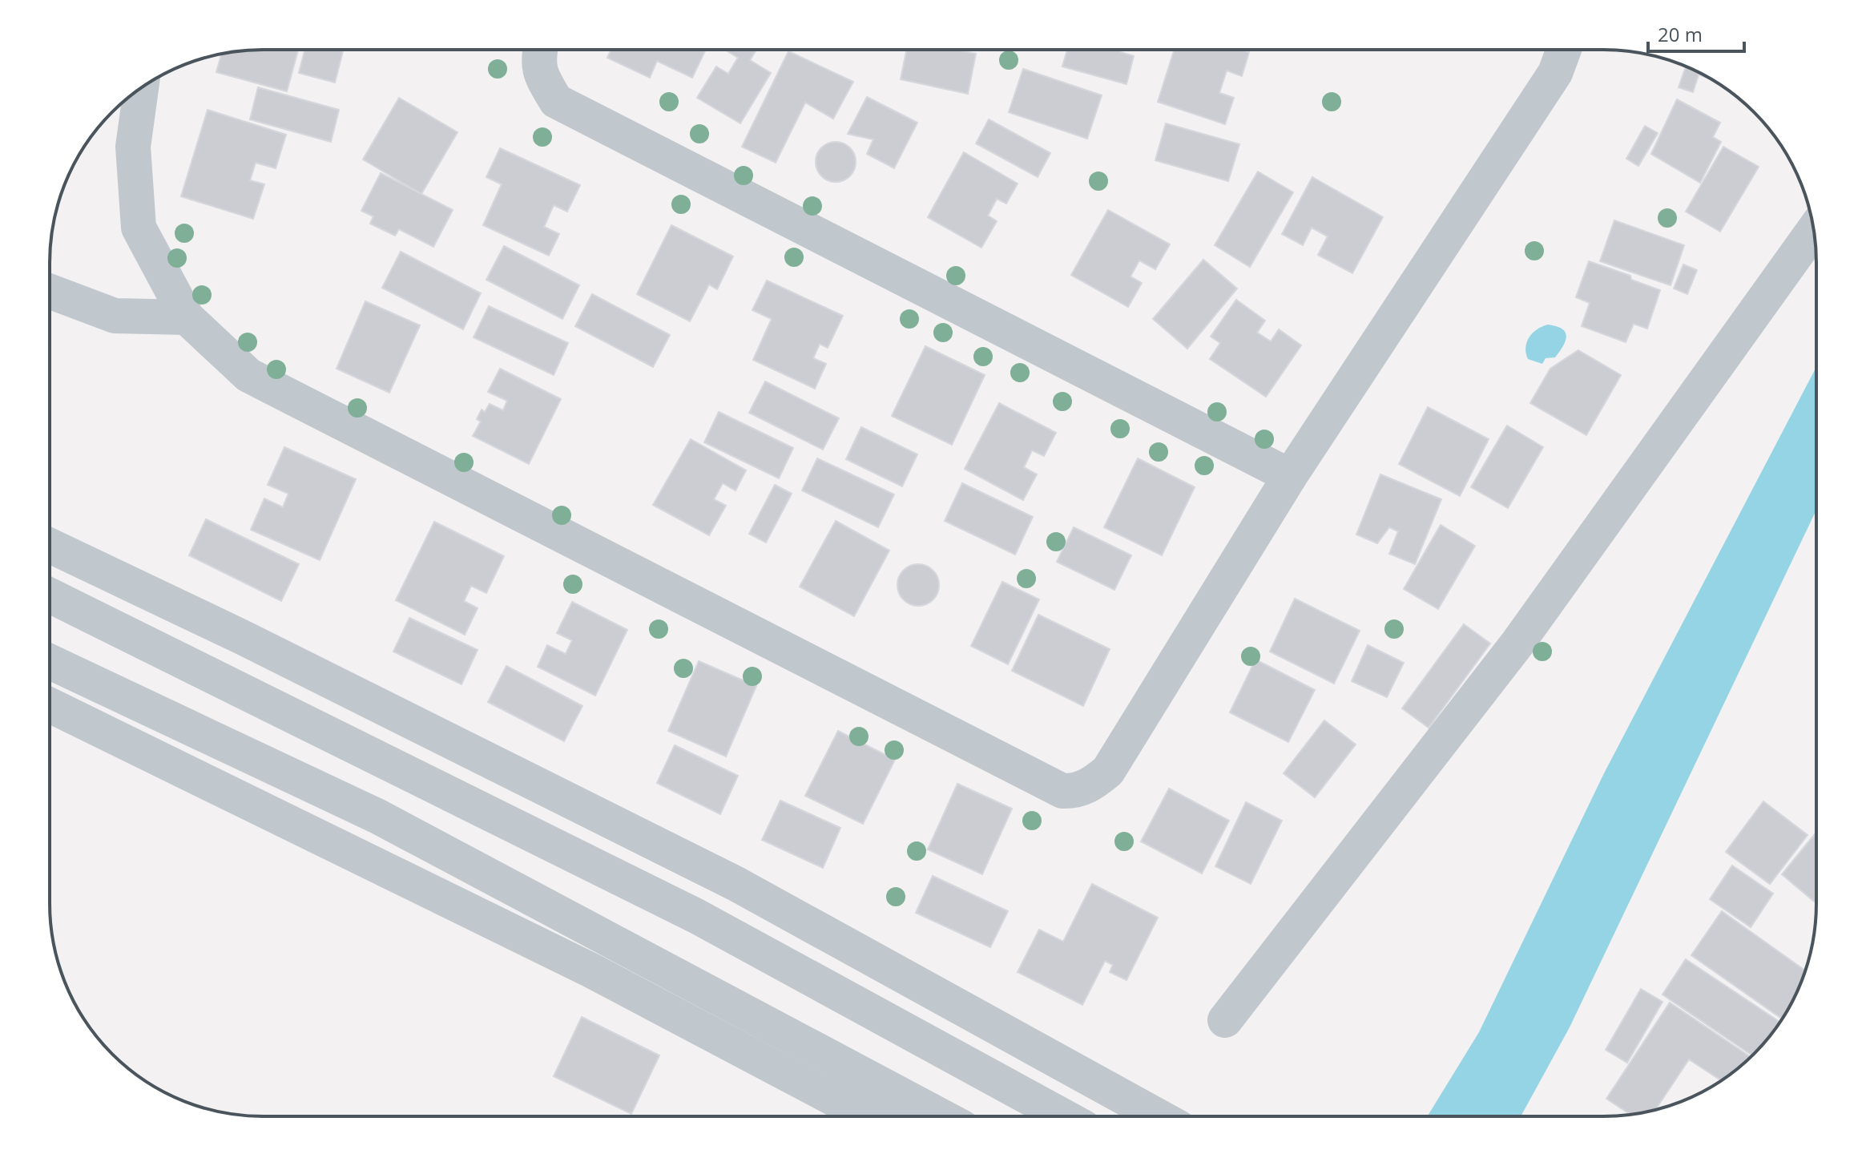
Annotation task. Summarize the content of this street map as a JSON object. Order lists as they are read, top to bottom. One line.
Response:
{"scale_bar":"20 m"}
